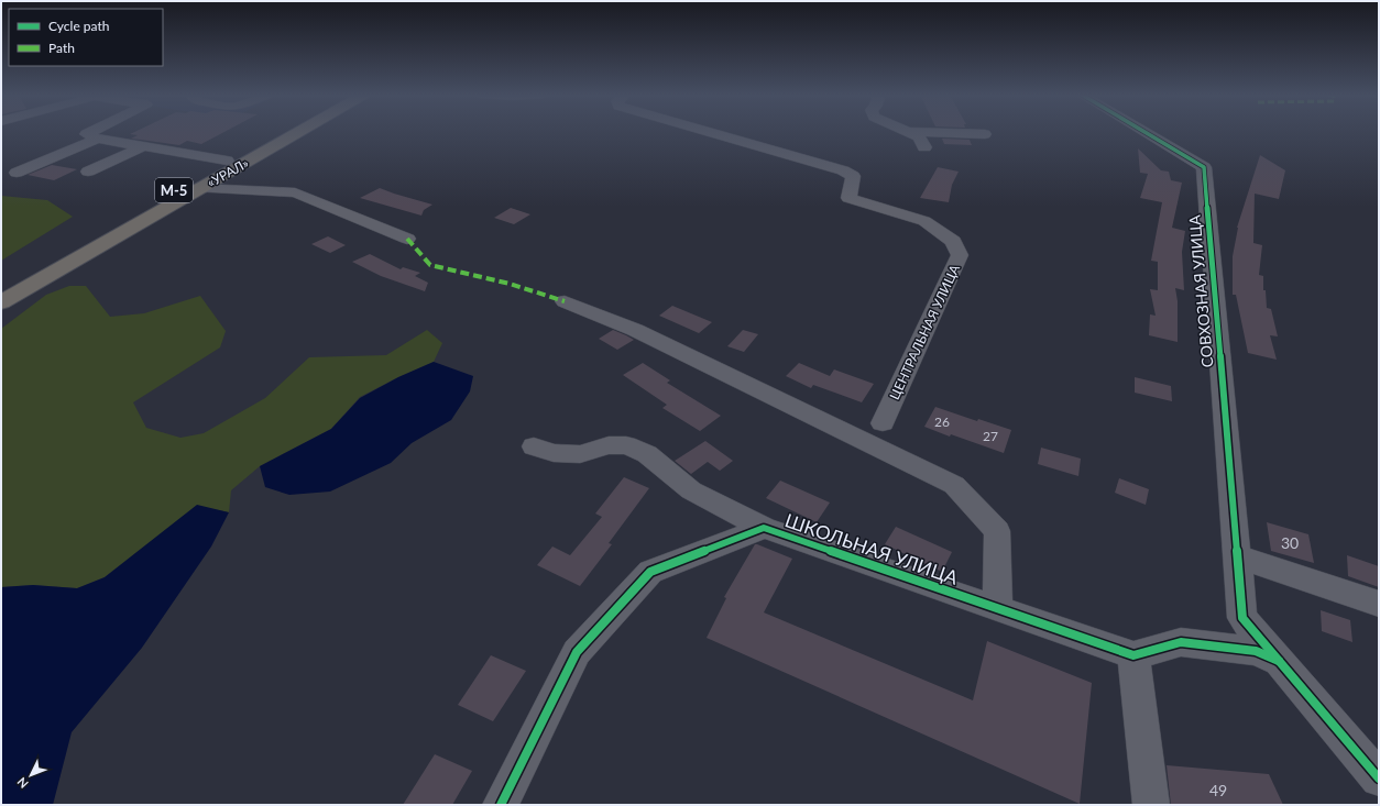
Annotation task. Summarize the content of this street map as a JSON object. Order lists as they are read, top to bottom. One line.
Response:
{"streets":{"highway":["«УРАЛ»","М-5"],"street":["СОВХОЗНАЯ УЛИЦА","ЦЕНТРАЛЬНАЯ УЛИЦА","ШКОЛЬНАЯ УЛИЦА"]},"house_numbers":["26","27","30","49"],"legend":["Cycle path","Path"],"north":"bottom left"}
